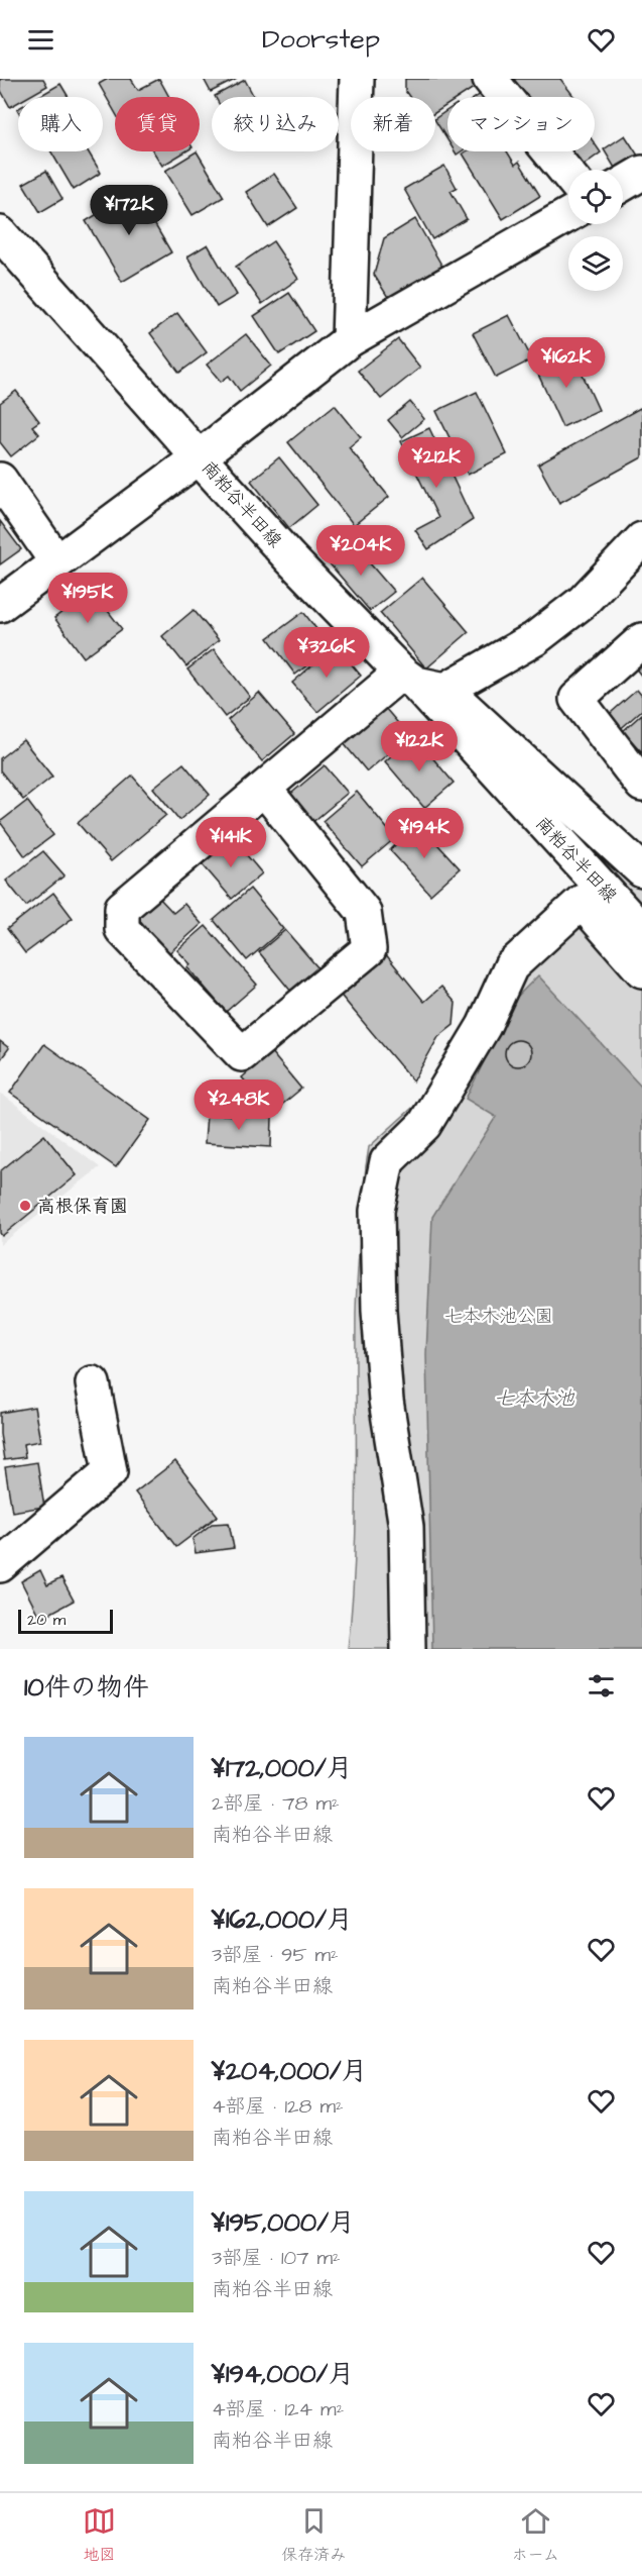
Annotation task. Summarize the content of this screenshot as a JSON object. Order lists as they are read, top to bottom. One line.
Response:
{"streets":{"street":["南粕谷半田線"]},"water":["七本木池"],"parks":["七本木池公園"],"places":["高根保育園"],"scale_bar":"20 m","page":{"header":"Doorstep","chip":["購入","賃貸","絞り込み","新着","マンション"],"price":["¥172K","¥162K","¥212K","¥204K","¥195K","¥326K","¥122K","¥194K","¥141K","¥248K"],"scale":"20 m","heading":"10件の物件","list":[{"name":"¥172,000/月","note":"2部屋 · 78 m² · 南粕谷半田線"},{"name":"¥162,000/月","note":"3部屋 · 95 m² · 南粕谷半田線"},{"name":"¥204,000/月","note":"4部屋 · 128 m² · 南粕谷半田線"},{"name":"¥195,000/月","note":"3部屋 · 107 m² · 南粕谷半田線"},{"name":"¥194,000/月","note":"4部屋 · 124 m² · 南粕谷半田線"}],"tabs":["地図","保存済み","ホーム"]}}
